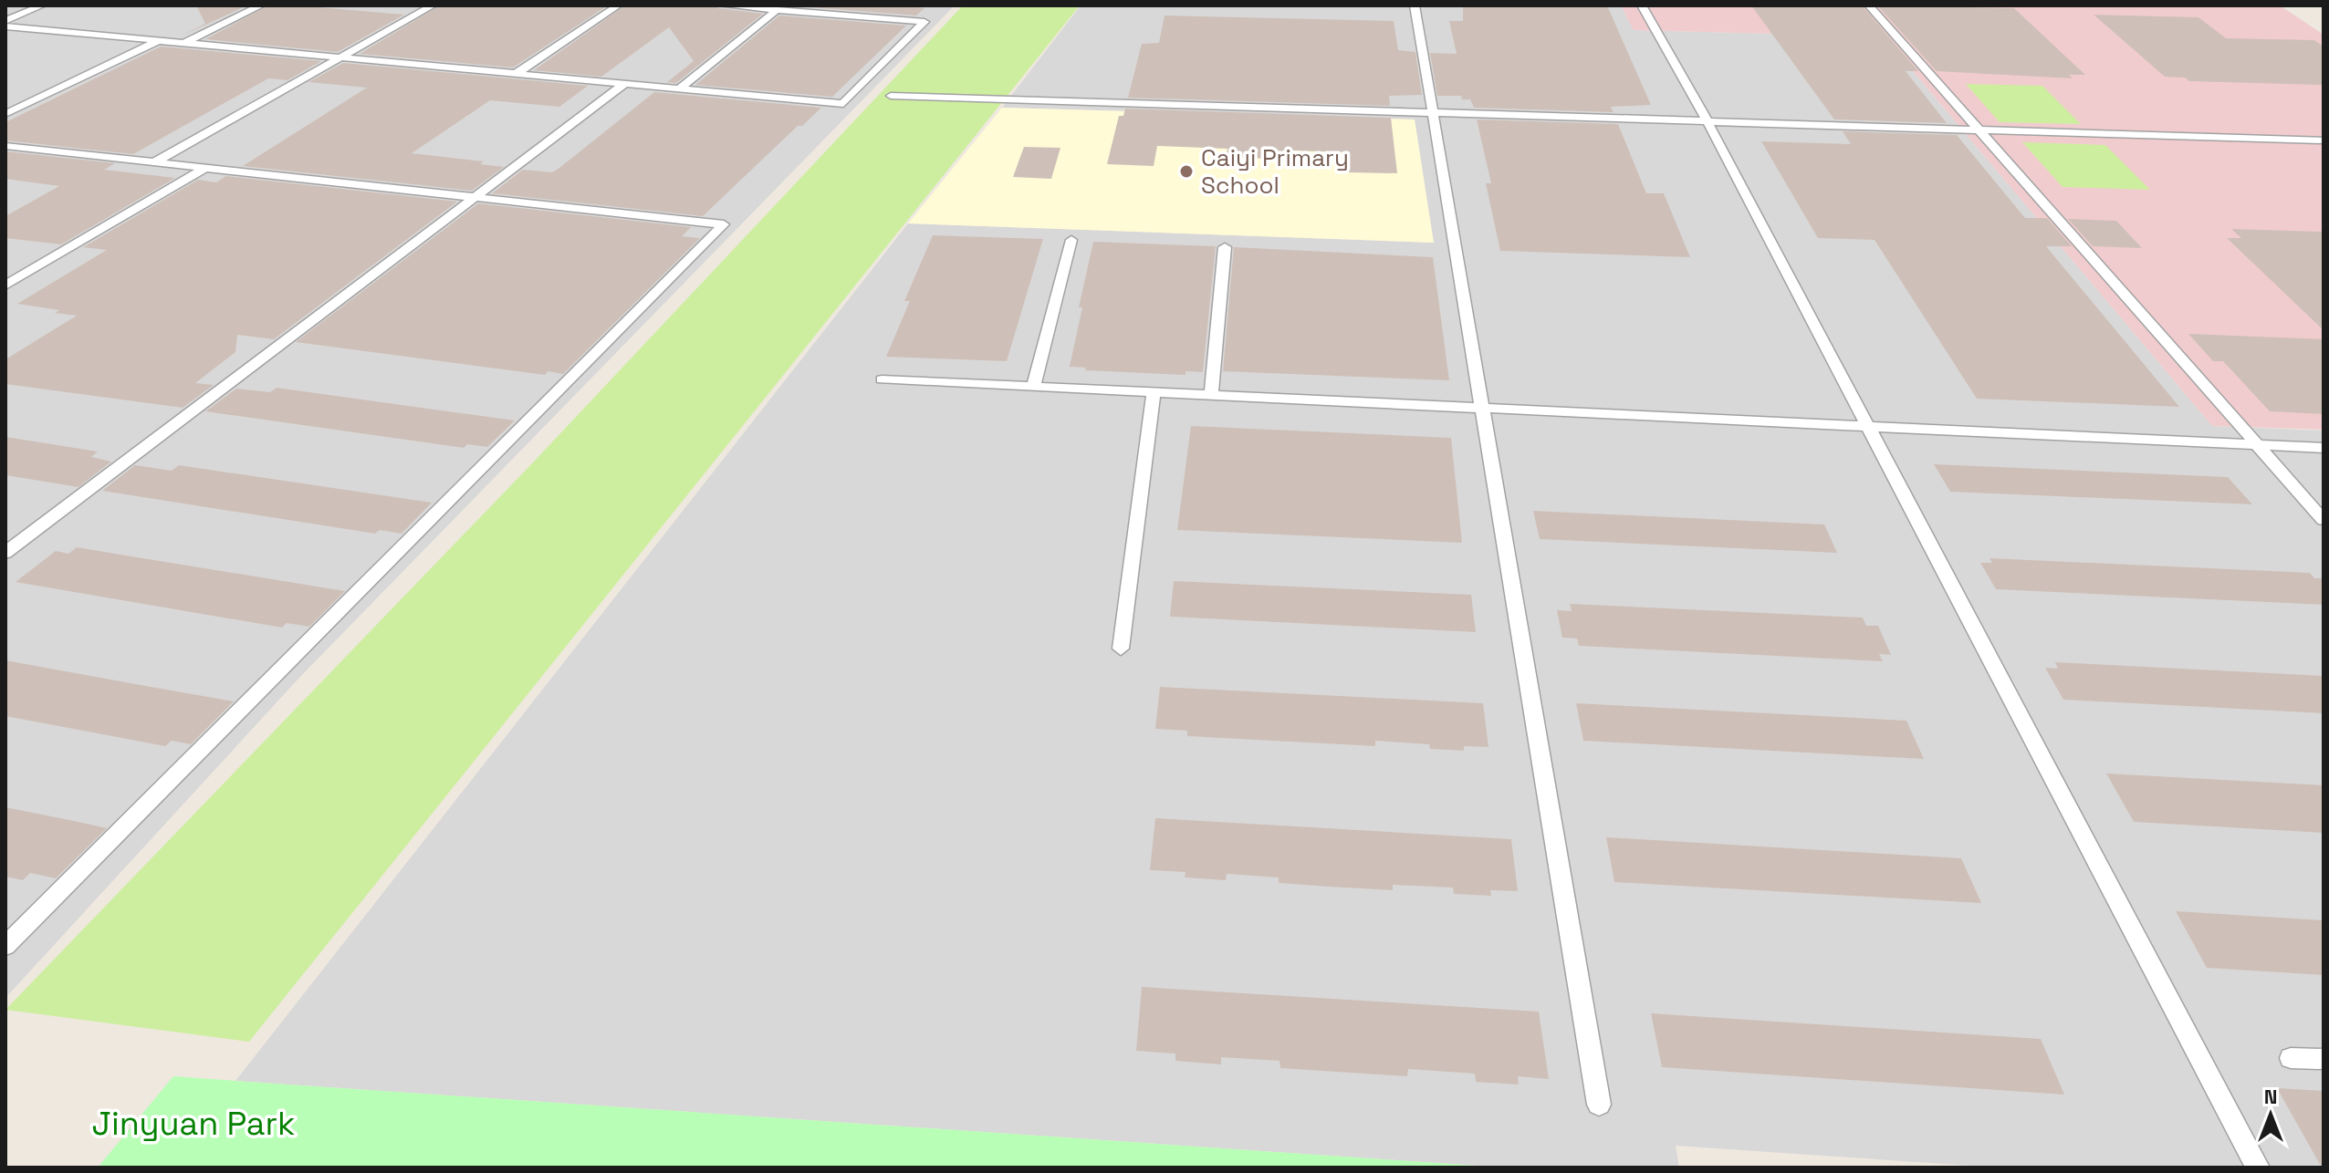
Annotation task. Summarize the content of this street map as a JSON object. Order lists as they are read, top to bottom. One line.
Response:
{"parks":["Jinyuan Park"],"places":["Caiyi Primary School"],"north":"top"}
